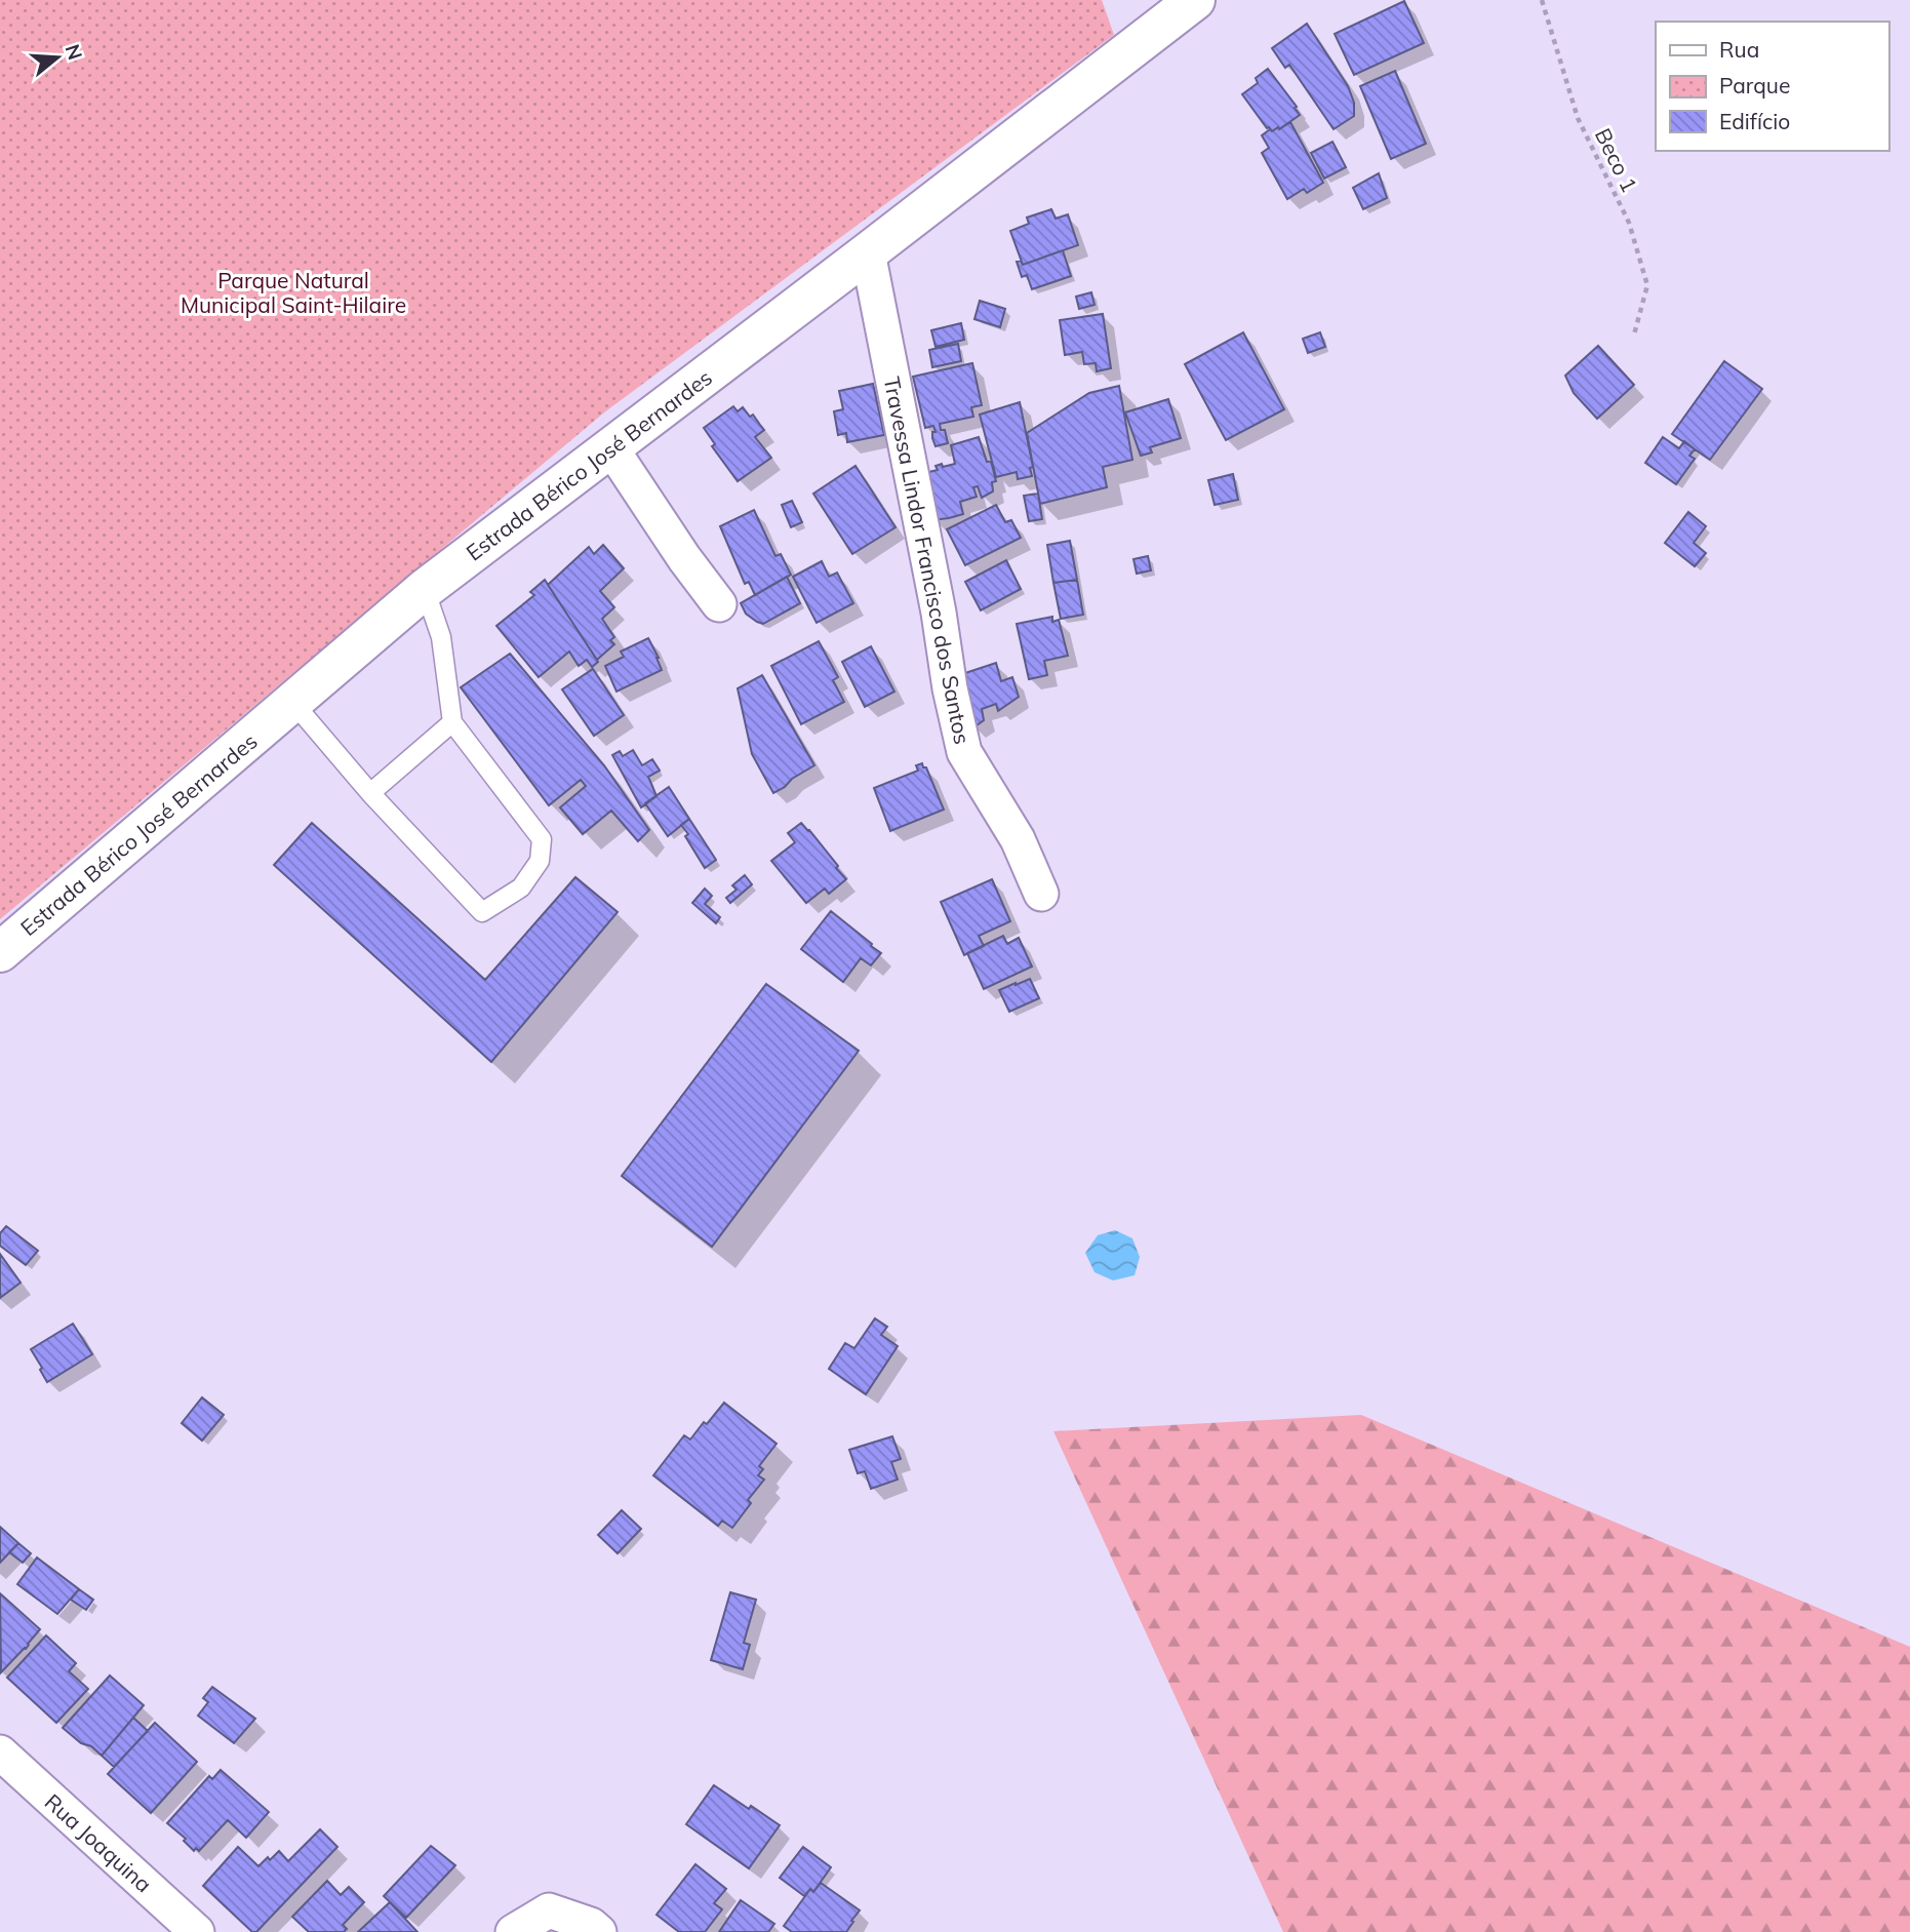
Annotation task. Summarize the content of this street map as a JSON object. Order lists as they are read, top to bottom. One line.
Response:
{"streets":{"main road":["Estrada Bérico José Bernardes"],"street":["Travessa Lindor Francisco dos Santos","Rua Joaquina"],"path":["Beco 1"]},"crossings":[["Estrada Bérico José Bernardes","Travessa Lindor Francisco dos Santos"]],"parks":["Parque Natural Municipal Saint-Hilaire"],"legend":["Rua","Parque","Edifício"],"north":"right"}
